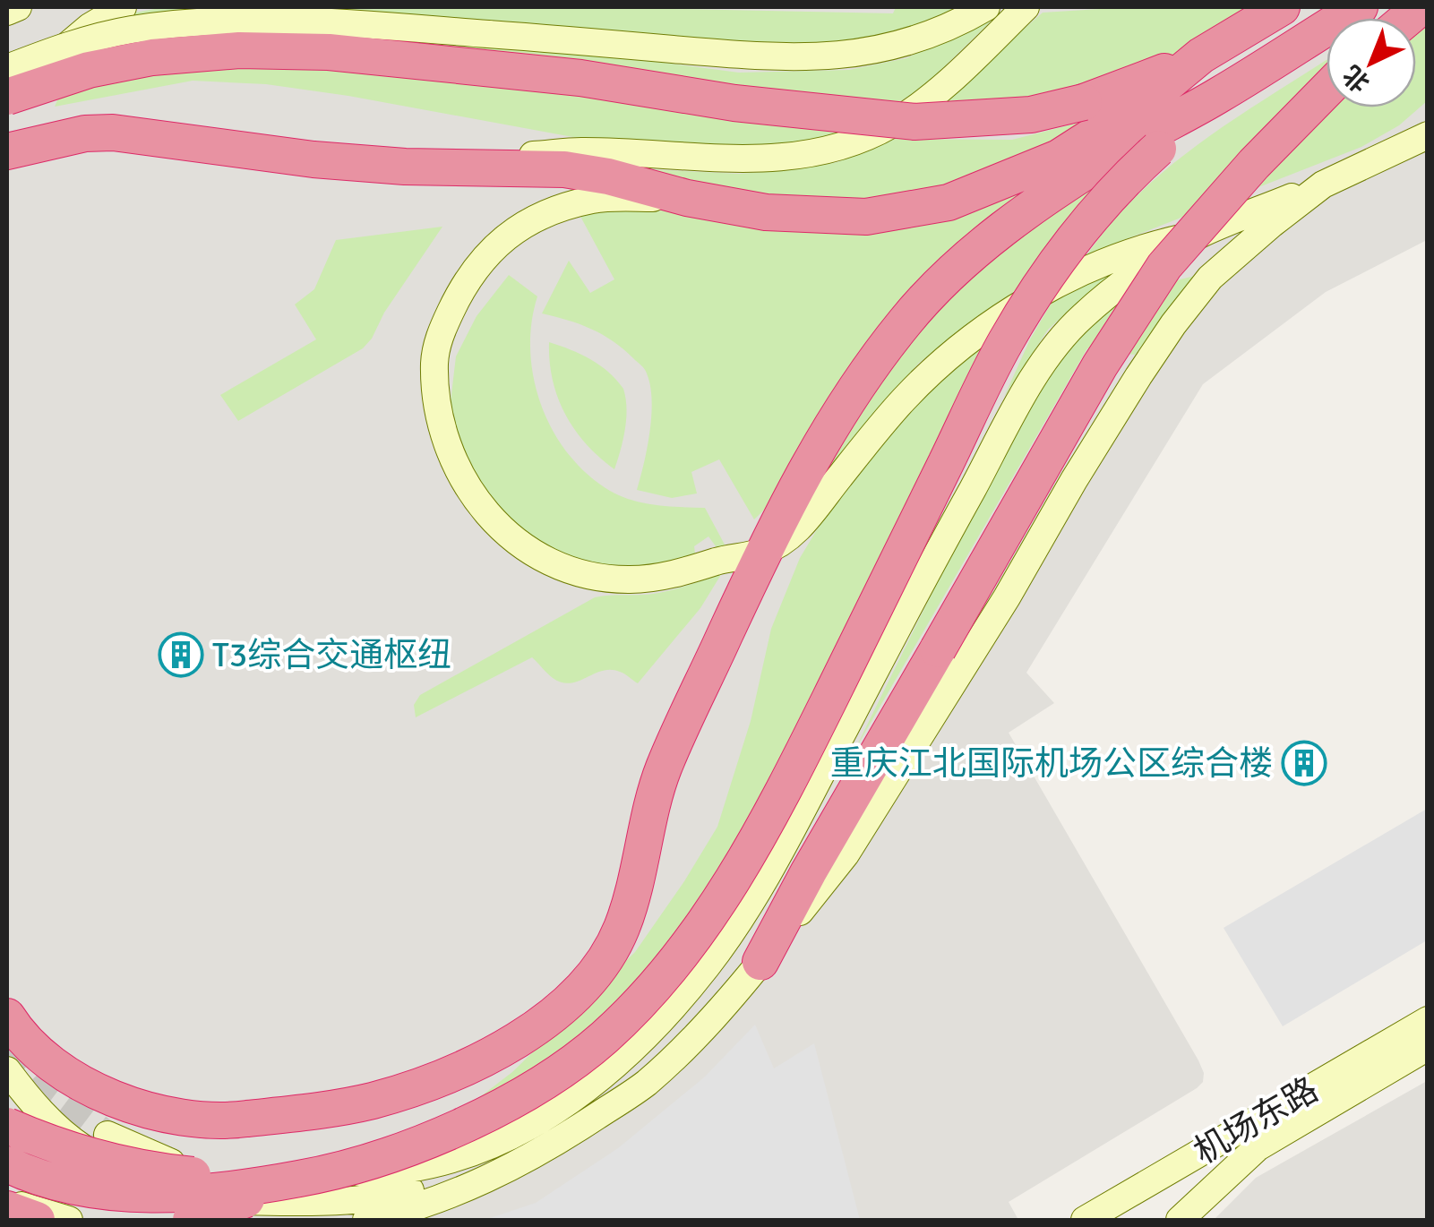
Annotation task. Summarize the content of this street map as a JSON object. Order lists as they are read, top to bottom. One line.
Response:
{"streets":{"main road":["机场东路"]},"places":{"building":["T3综合交通枢纽","重庆江北国际机场公区综合楼"]},"north":"bottom left"}
